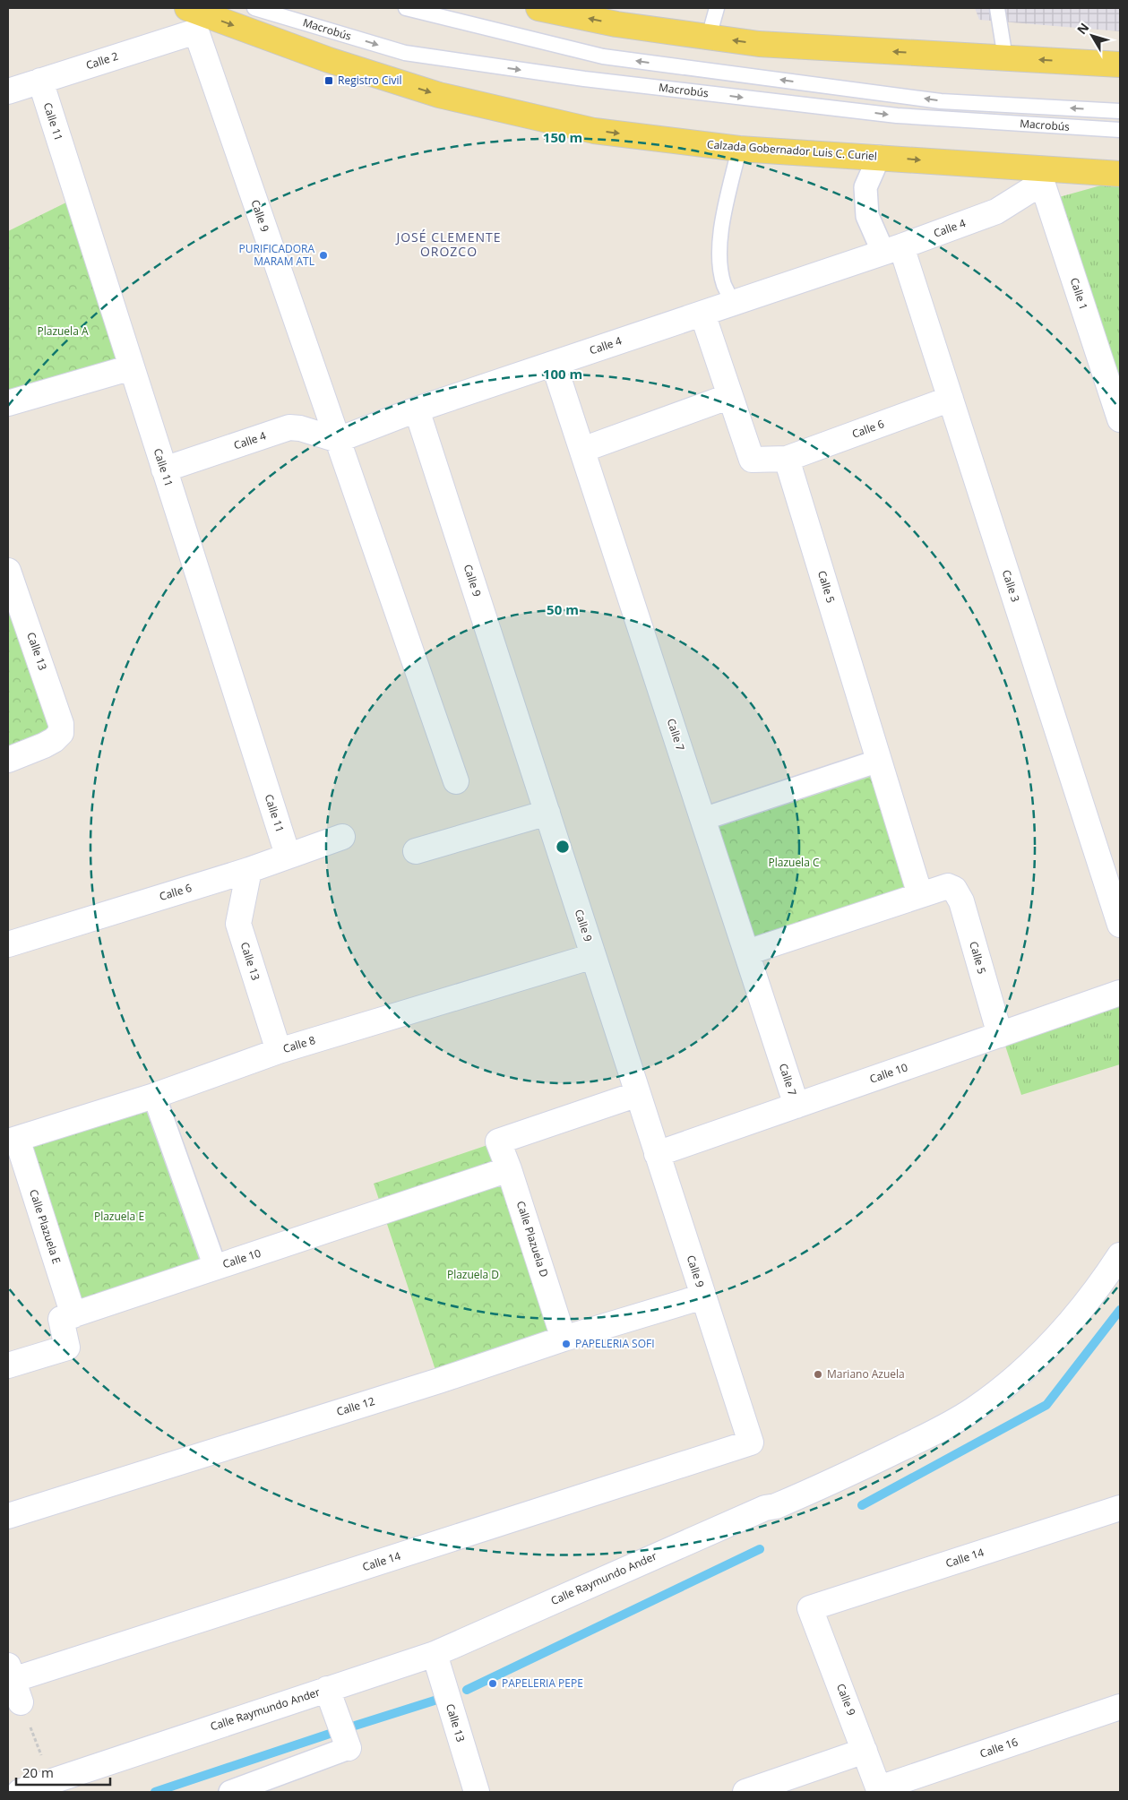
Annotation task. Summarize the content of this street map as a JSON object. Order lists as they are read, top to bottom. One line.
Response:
{"streets":{"main road":["Calzada Gobernador Luis C. Curiel"],"street":["Calle 2","Calle 11","Calle 9","Calle 4","Calle 1","Calle 6","Calle 3","Calle 5","Calle 13","Calle 7","Calle 8","Calle 10","Calle Plazuela E","Calle Plazuela D","Calle 12","Calle 14","Calle Raymundo Ander","Calle 16"],"lane":["Macrobús"]},"crossings":[["Calle 2","Calle 11"],["Calle 2","Calle 9"],["Calle 11","Calle 4"],["Calle 11","Calle 6"],["Calzada Gobernador Luis C. Curiel","Calle 4"],["Calzada Gobernador Luis C. Curiel","Calle 1"],["Calle 9","Calle 4"],["Calle 9","Calle 8"],["Calle 9","Calle 10"],["Calle 9","Calle Plazuela D"],["Calle 9","Calle 12"],["Calle 9","Calle 14"],["Calle 9","Calle 16"],["Calle 4","Calle 1"],["Calle 4","Calle 3"],["Calle 4","Calle 7"],["Calle 6","Calle 3"],["Calle 6","Calle 5"],["Calle 6","Calle 13"],["Calle 5","Calle 10"],["Calle 13","Calle 8"],["Calle 13","Calle Raymundo Ander"],["Calle 7","Calle 10"],["Calle 8","Calle Plazuela E"],["Calle 10","Calle Plazuela E"],["Calle 10","Calle Plazuela D"],["Calle Plazuela D","Calle 12"]],"districts":["JOSÉ CLEMENTE OROZCO"],"parks":["Plazuela A","Plazuela C","Plazuela E","Plazuela D"],"places":{"transit":["Registro Civil"],"other":["PURIFICADORA MARAM ATL","PAPELERIA SOFI","Mariano Azuela","PAPELERIA PEPE"]},"scale_bar":"20 m","north":"top left","rings":["150 m","100 m","50 m"]}
